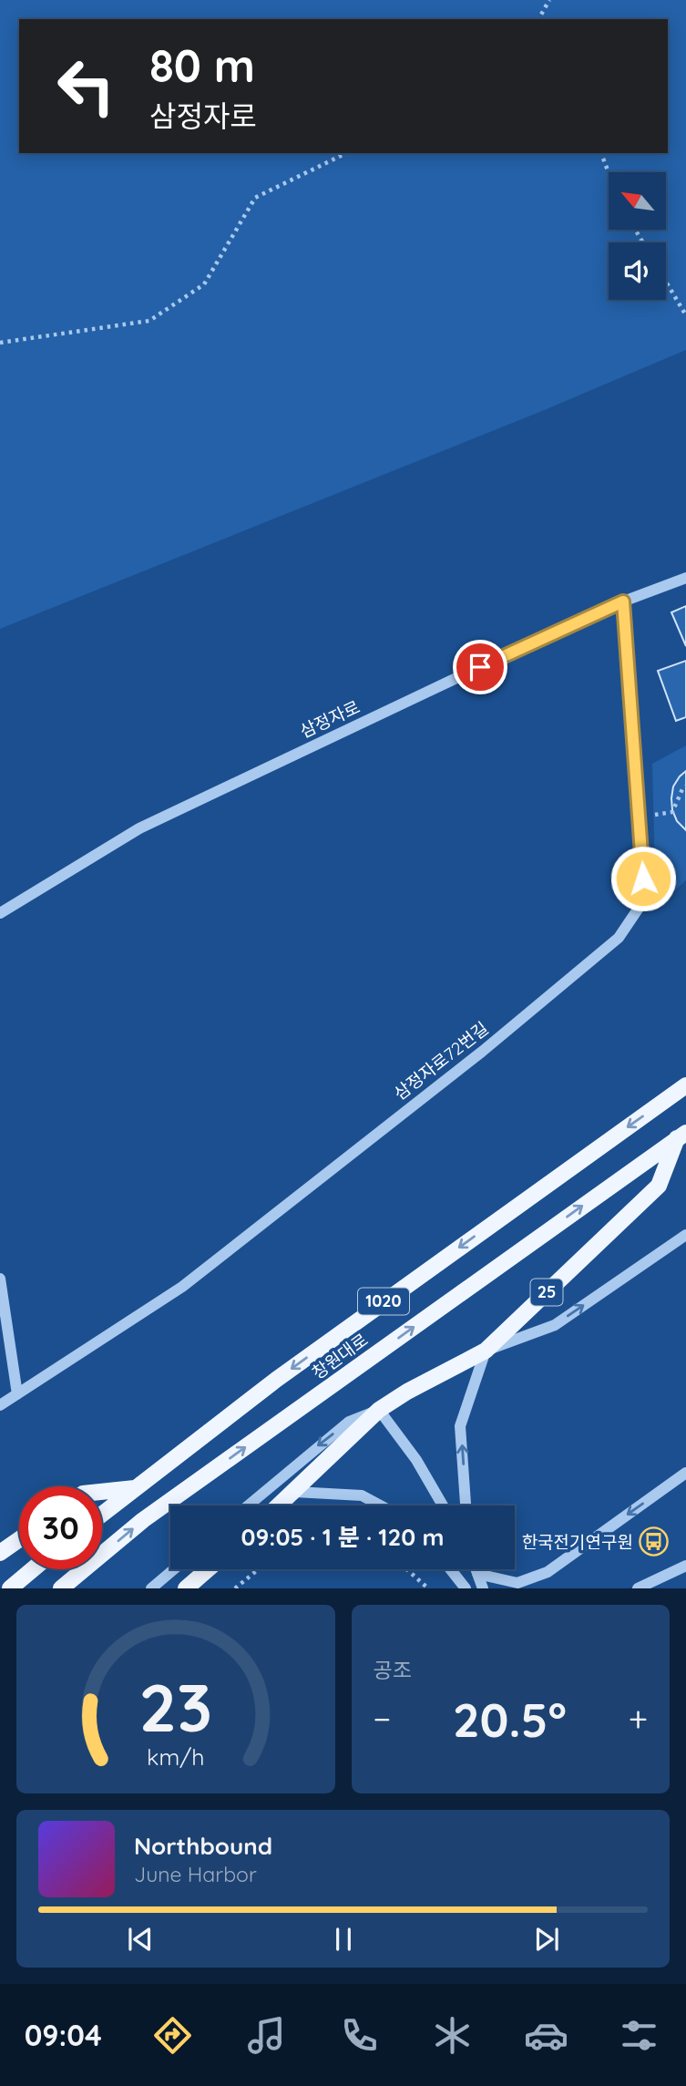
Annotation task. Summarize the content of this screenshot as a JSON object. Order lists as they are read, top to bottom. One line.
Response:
{"streets":{"main road":["25","1020","창원대로"],"street":["삼정자로","삼정자로72번길"]},"crossings":[["삼정자로","삼정자로72번길"]],"places":{"bus stop":["한국전기연구원"]},"north":"top left","page":{"turn":["80 m","삼정자로"],"limit":"30","trip":"09:05 · 1 분 · 120 m","tile":"공조","heat":["−","20.5°","+"],"song":["Northbound","June Harbor"],"tabs":"09:04","gauge":["23","km/h"]}}
